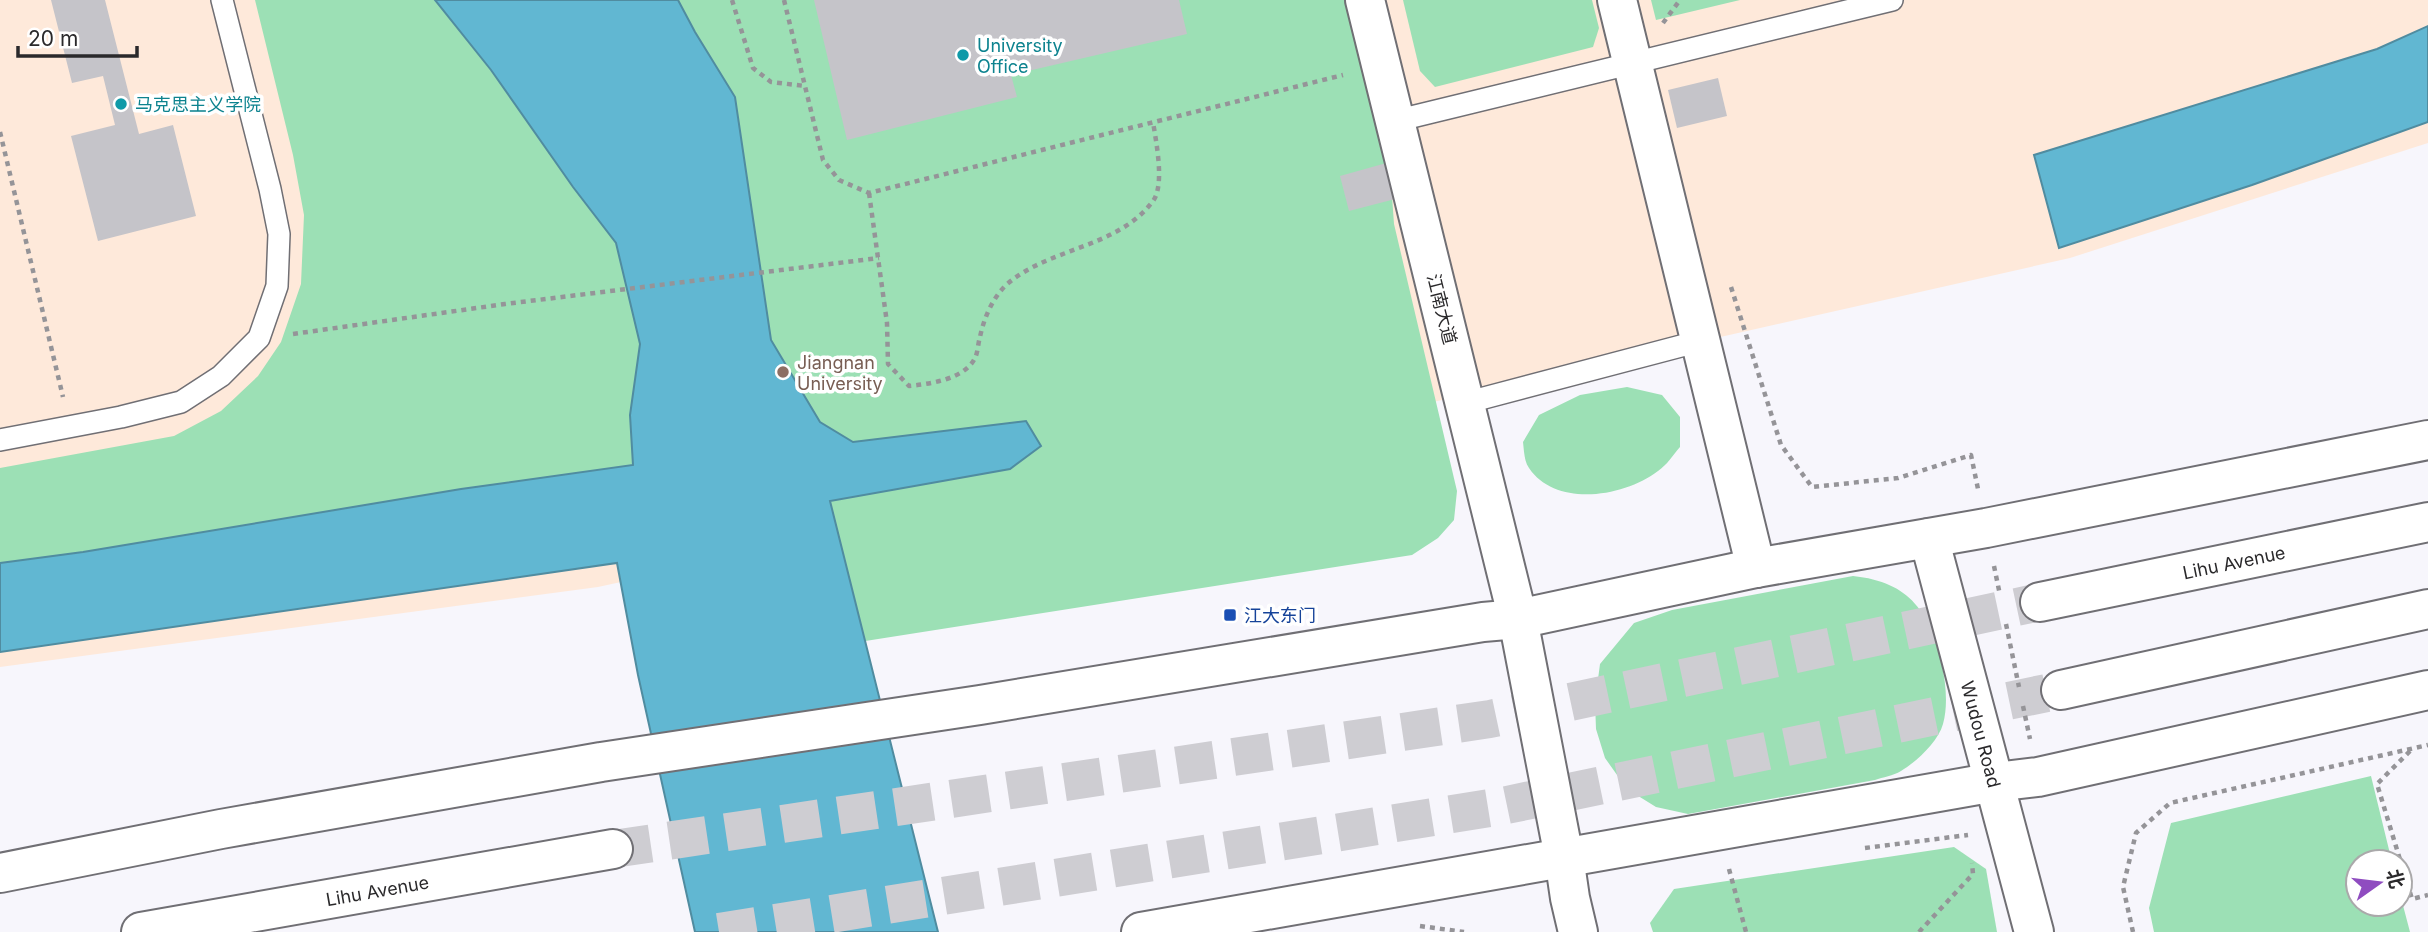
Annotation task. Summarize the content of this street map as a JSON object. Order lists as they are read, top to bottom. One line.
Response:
{"streets":{"main road":["江南大道","Lihu Avenue","Wudou Road"]},"places":{"other":["University Office","马克思主义学院","Jiangnan University"],"transit":["江大东门"]},"scale_bar":"20 m","north":"right"}
